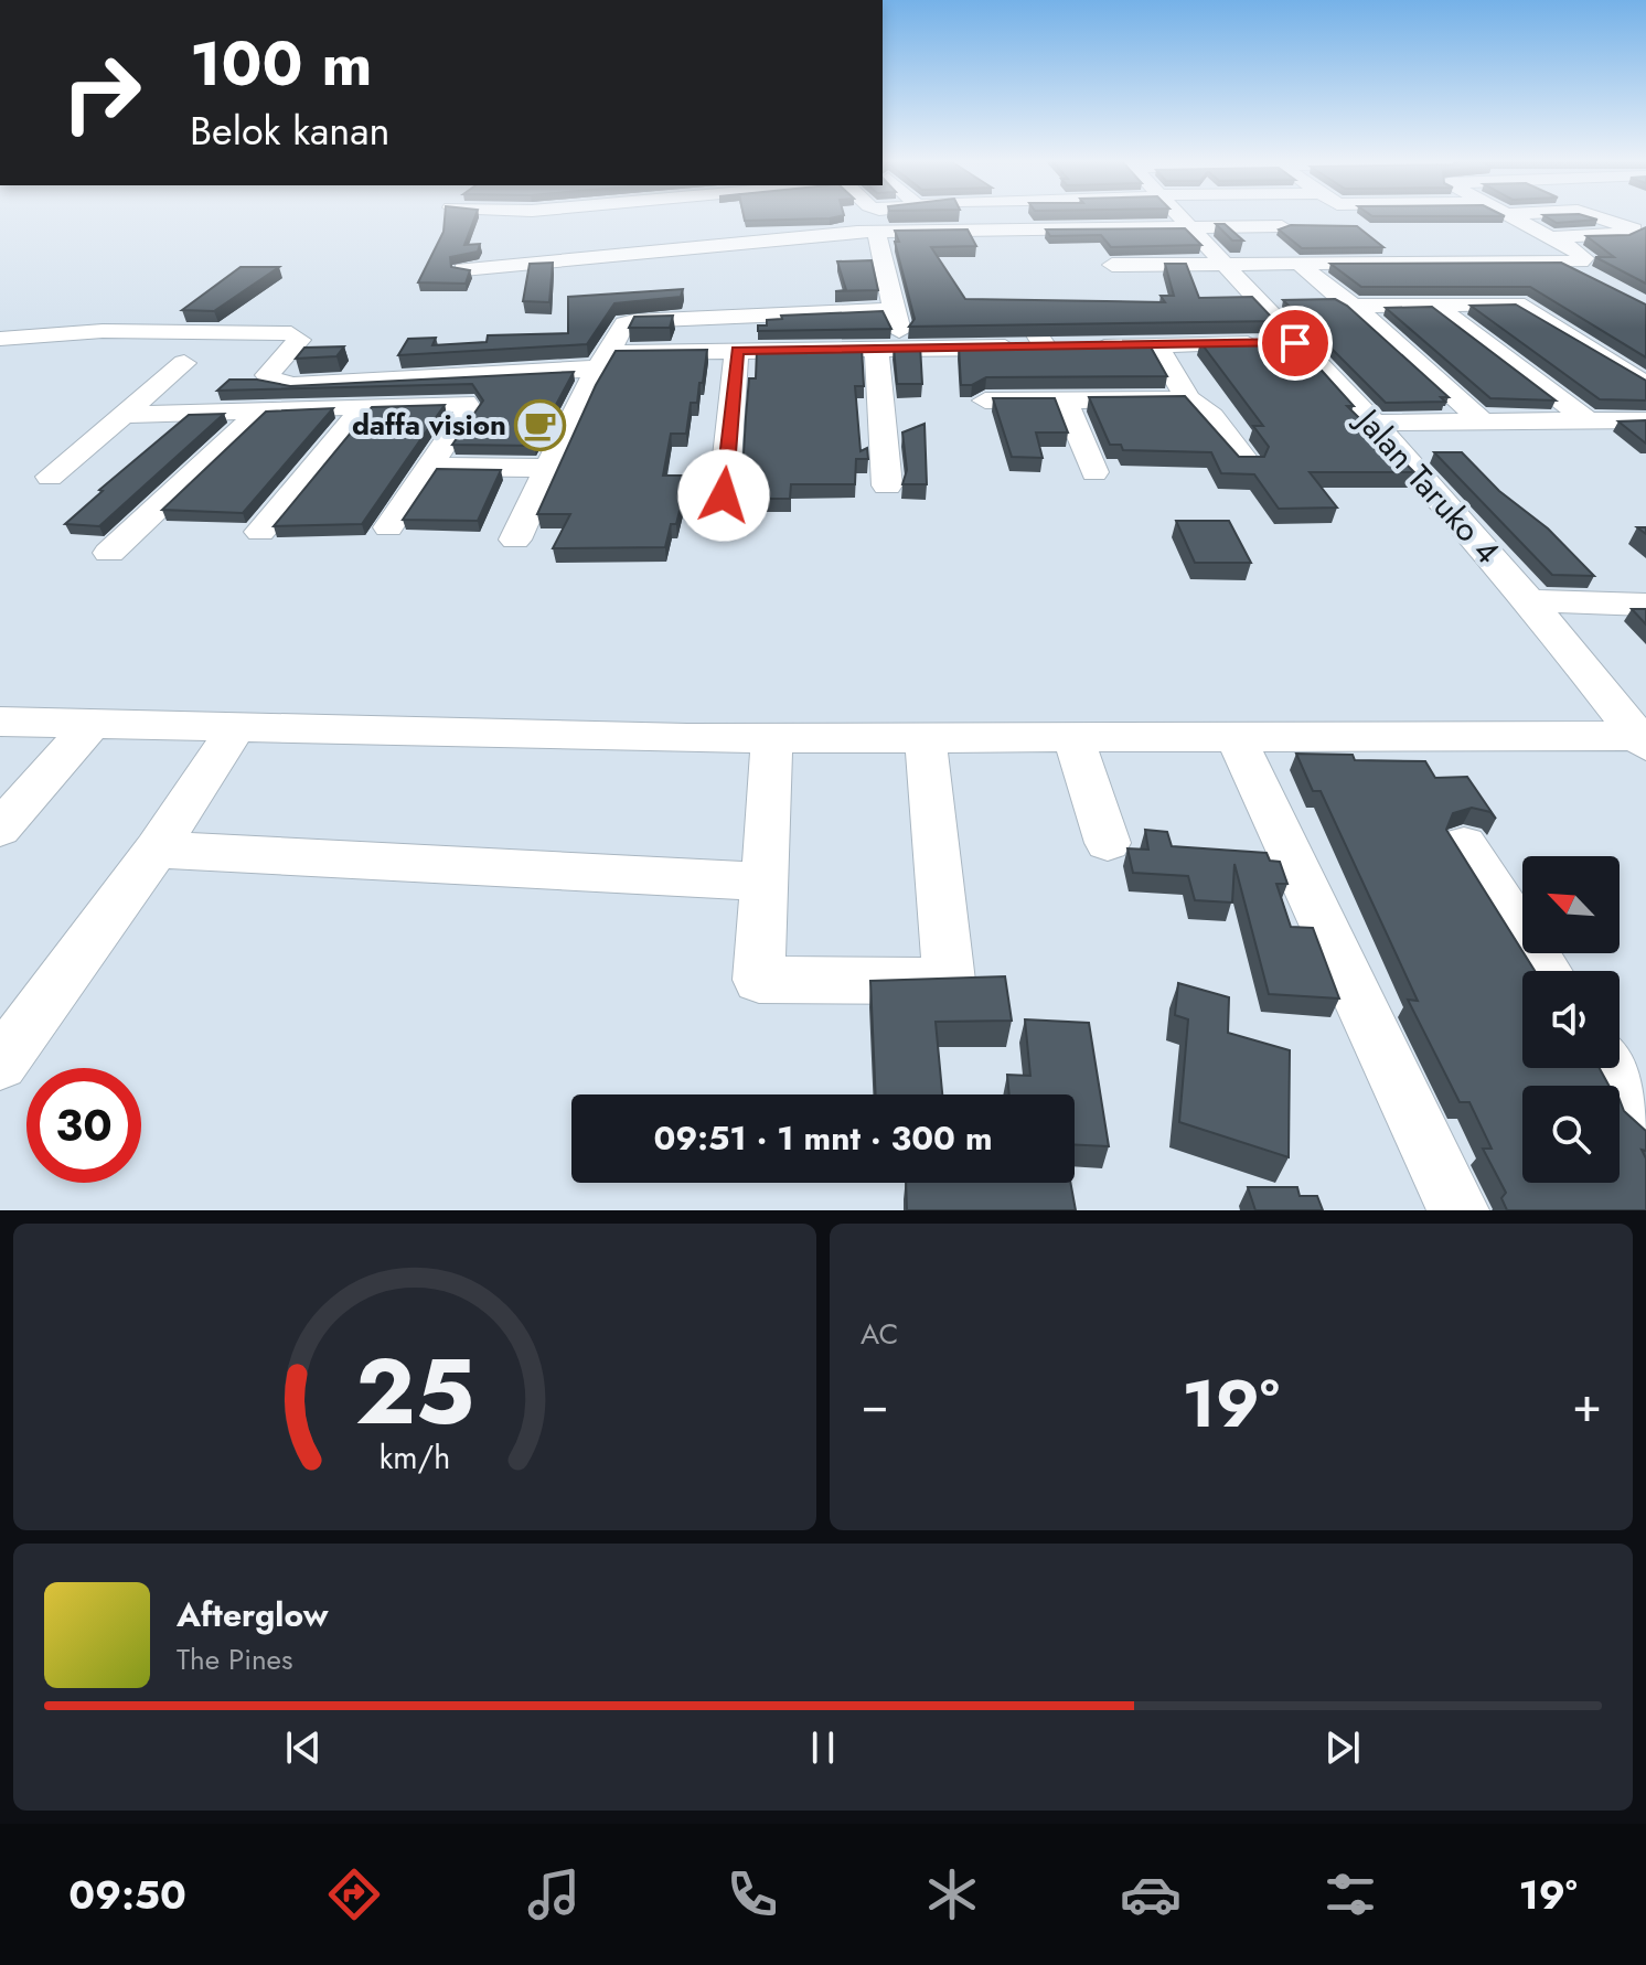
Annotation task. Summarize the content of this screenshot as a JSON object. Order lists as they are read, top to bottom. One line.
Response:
{"streets":{"street":["Jalan Taruko 4"]},"places":{"cafe":["daffa vision"]},"north":"top left","page":{"turn":["100 m","Belok kanan"],"limit":"30","trip":"09:51 · 1 mnt · 300 m","tile":"AC","heat":["−","19°","+"],"song":["Afterglow","The Pines"],"tabs":["09:50","19°"],"gauge":["25","km/h"]}}
